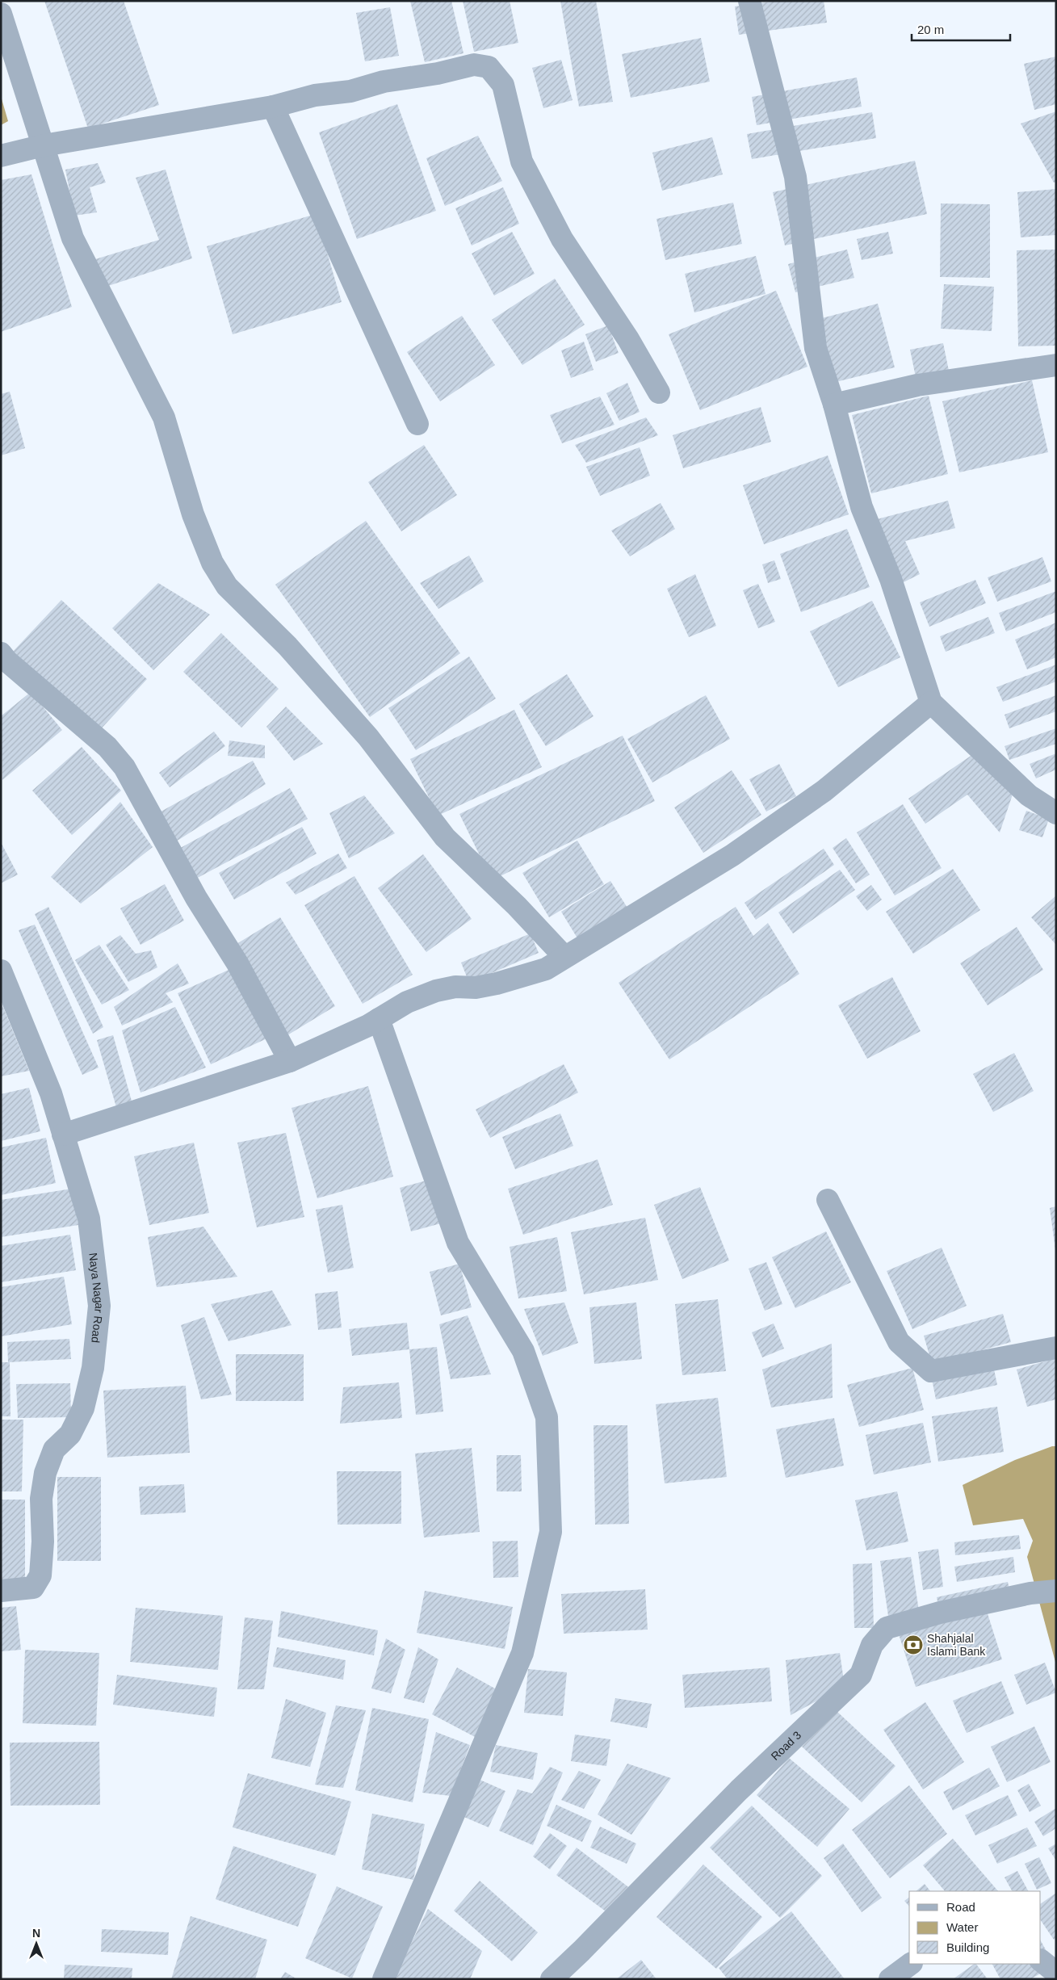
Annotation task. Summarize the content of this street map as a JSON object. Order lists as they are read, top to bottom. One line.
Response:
{"streets":{"street":["Naya Nagar Road","Road 3"]},"places":{"bank":["Shahjalal Islami Bank"]},"legend":["Road","Water","Building"],"scale_bar":"20 m","north":"top"}
